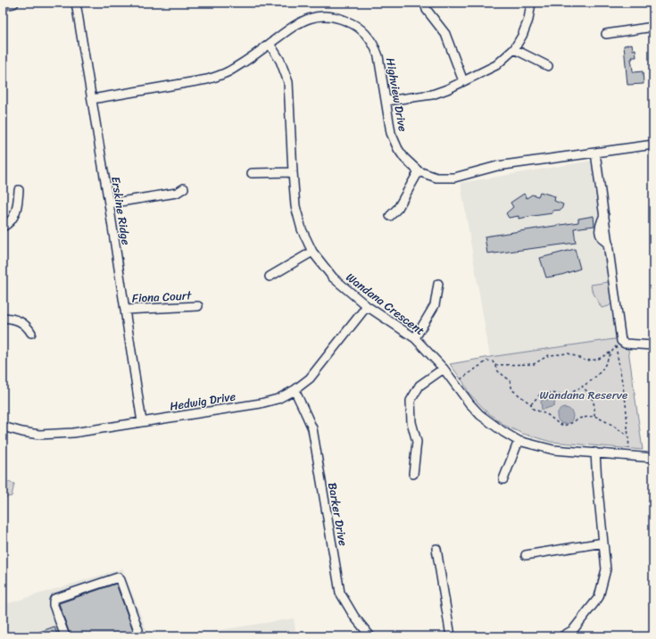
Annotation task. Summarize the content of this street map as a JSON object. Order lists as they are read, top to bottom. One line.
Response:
{"streets":{"street":["Highview Drive","Erskine Ridge","Fiona Court","Wandana Crescent","Hedwig Drive","Barker Drive"]},"crossings":[["Highview Drive","Erskine Ridge"],["Highview Drive","Wandana Crescent"],["Erskine Ridge","Fiona Court"],["Erskine Ridge","Hedwig Drive"],["Wandana Crescent","Hedwig Drive"],["Hedwig Drive","Barker Drive"]],"parks":["Wandana Reserve"]}
